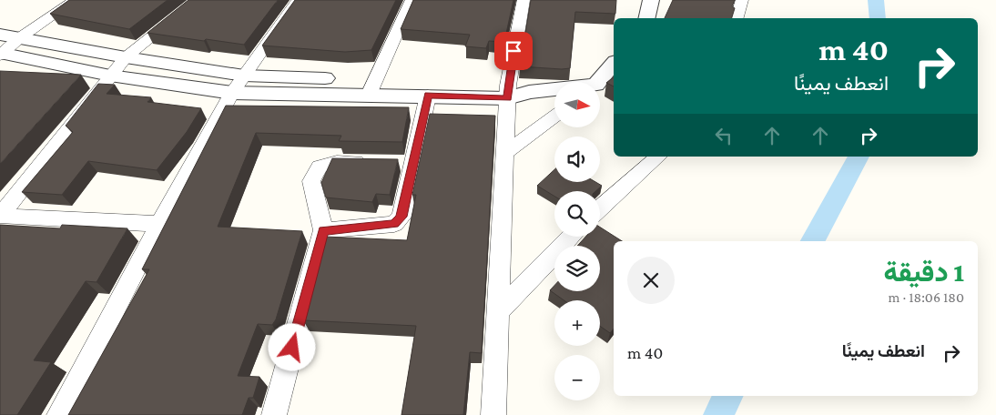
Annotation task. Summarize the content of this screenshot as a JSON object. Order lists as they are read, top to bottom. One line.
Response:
{"north":"right","page":{"turn":["40 m","انعطف يمينًا"],"map_buttons":["+","−"],"heading":["1 دقيقة","180 m · 18:06"],"list":[{"name":"انعطف يمينًا","value":"40 m"}]}}
